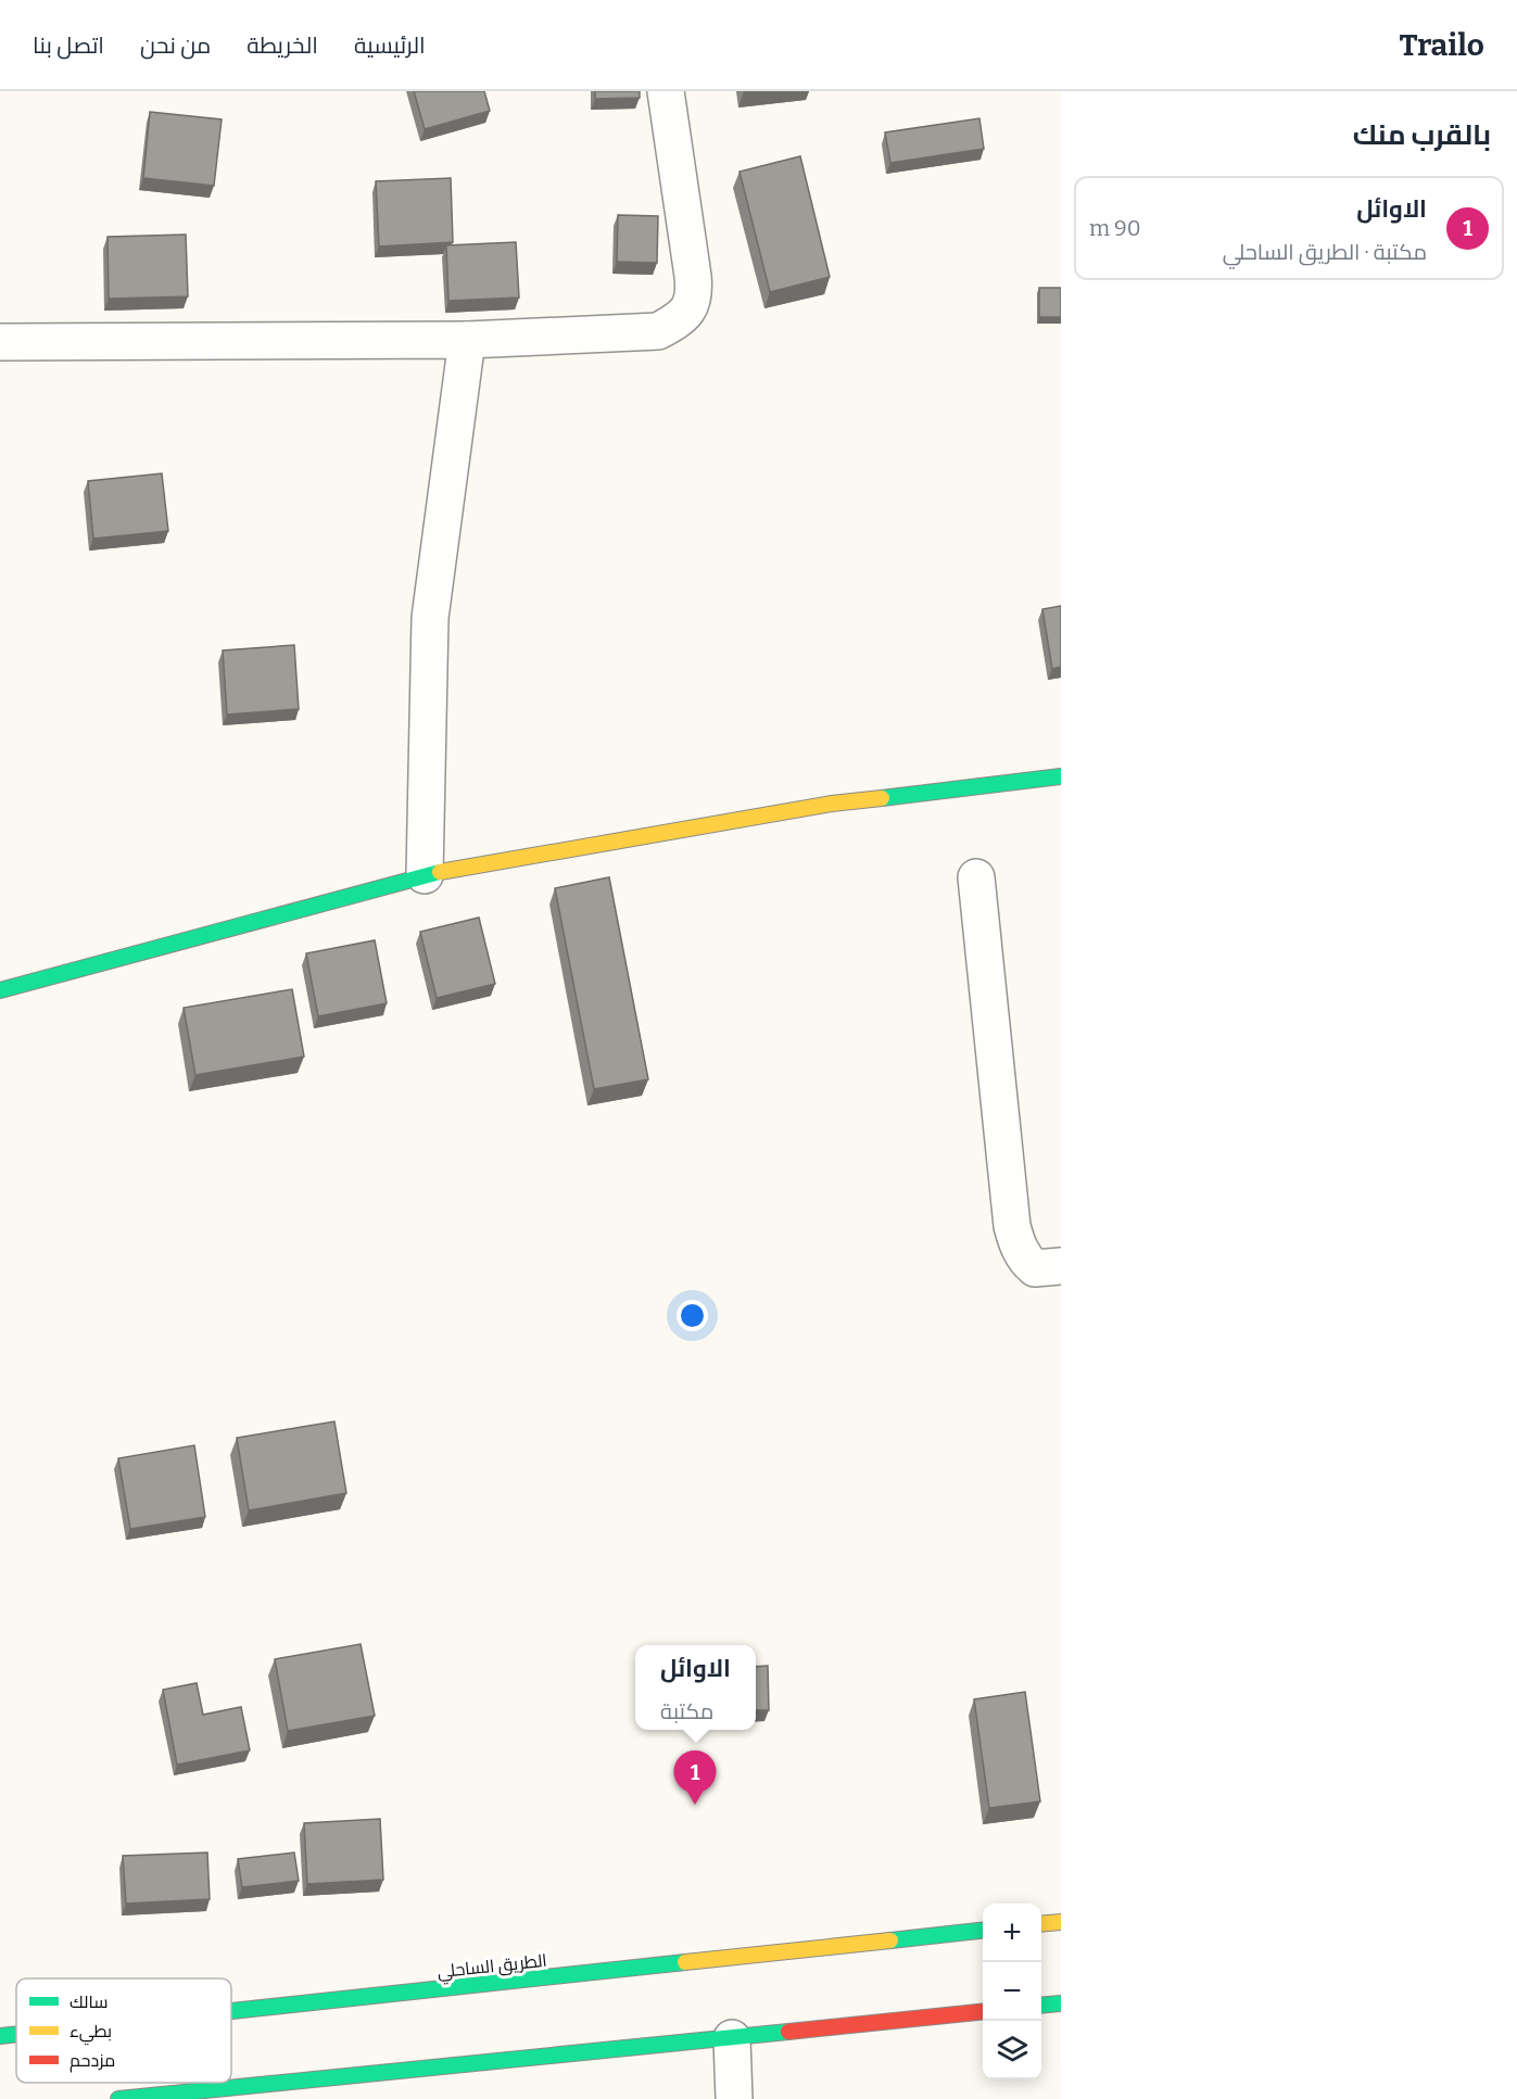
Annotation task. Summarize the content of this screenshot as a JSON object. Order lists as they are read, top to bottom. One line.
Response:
{"streets":{"main road":["الطريق الساحلي"]},"legend":["سالك","بطيء","مزدحم"],"page":{"header":"Trailo","nav":["الرئيسية","الخريطة","من نحن","اتصل بنا"],"heading":"بالقرب منك","list":[{"mark":"1","name":"الاوائل","note":"مكتبة · الطريق الساحلي","value":"90 m"}],"popup":["الاوائل","مكتبة"],"pins":"1","map_buttons":["+","−"]}}
